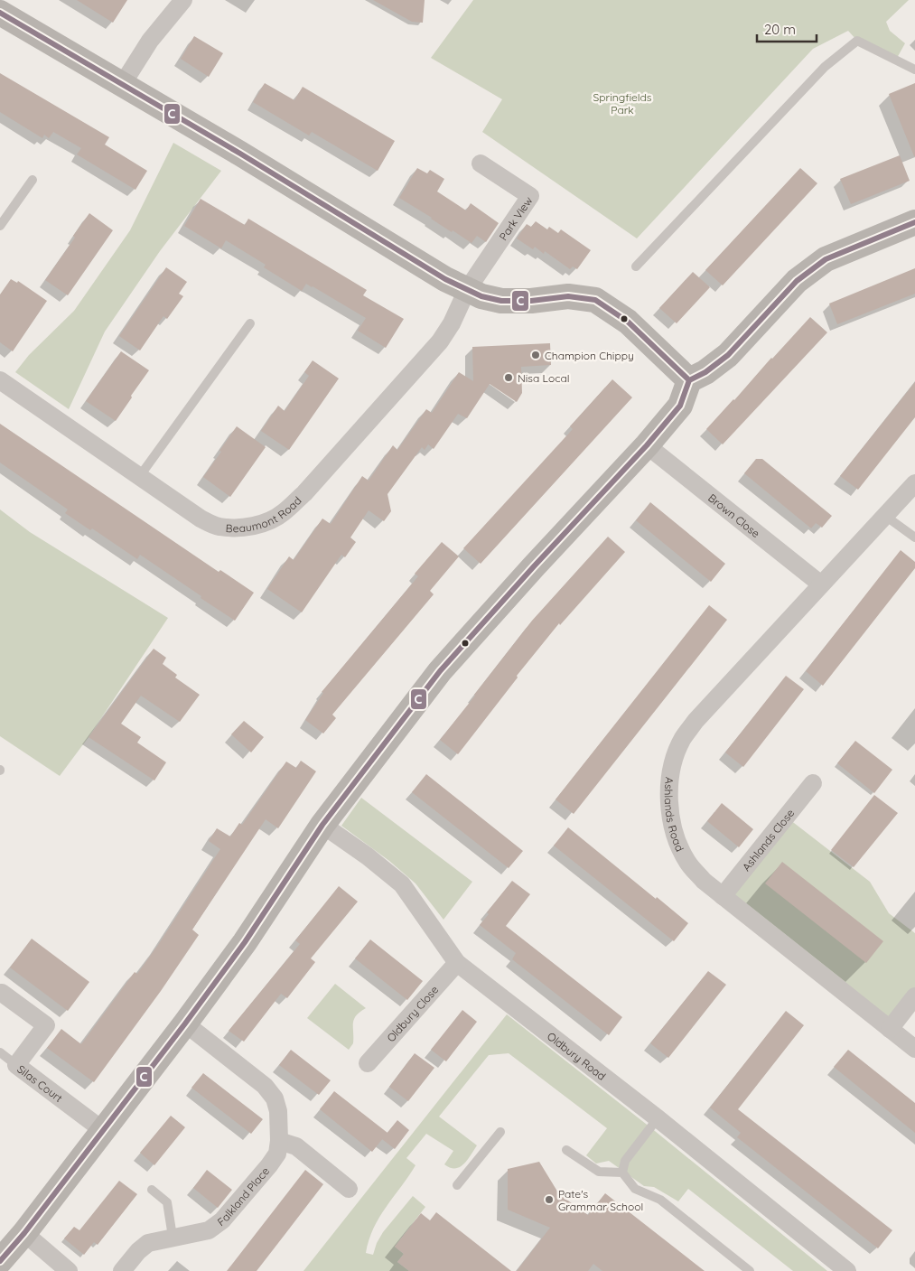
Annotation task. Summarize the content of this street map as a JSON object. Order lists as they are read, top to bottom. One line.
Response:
{"streets":{"street":["Park View","Beaumont Road","Brown Close","Ashlands Road","Ashlands Close","Oldbury Close","Oldbury Road","Silas Court","Falkland Place"]},"crossings":[["Park View","Beaumont Road"],["Brown Close","Ashlands Road"],["Ashlands Road","Ashlands Close"],["Oldbury Close","Oldbury Road"]],"parks":["Springfields Park"],"places":["Champion Chippy","Nisa Local","Pate's Grammar School"],"lines":["transit line C"],"scale_bar":"20 m"}
